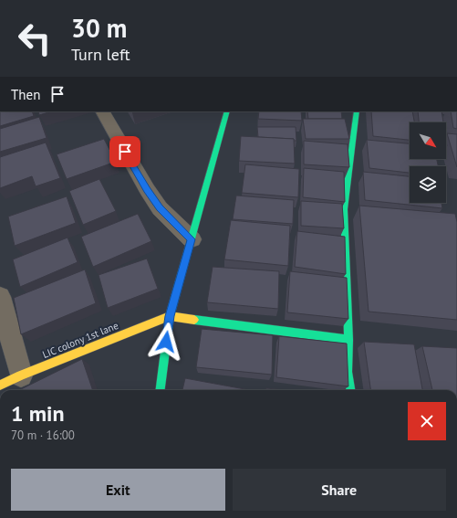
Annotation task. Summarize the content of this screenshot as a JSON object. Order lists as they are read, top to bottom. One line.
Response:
{"streets":{"street":["LIC colony 1st lane"]},"north":"bottom right","page":{"turn":["30 m","Turn left"],"then":"Then","heading":["1 min","70 m · 16:00"],"buttons":["Exit","Share"]}}
